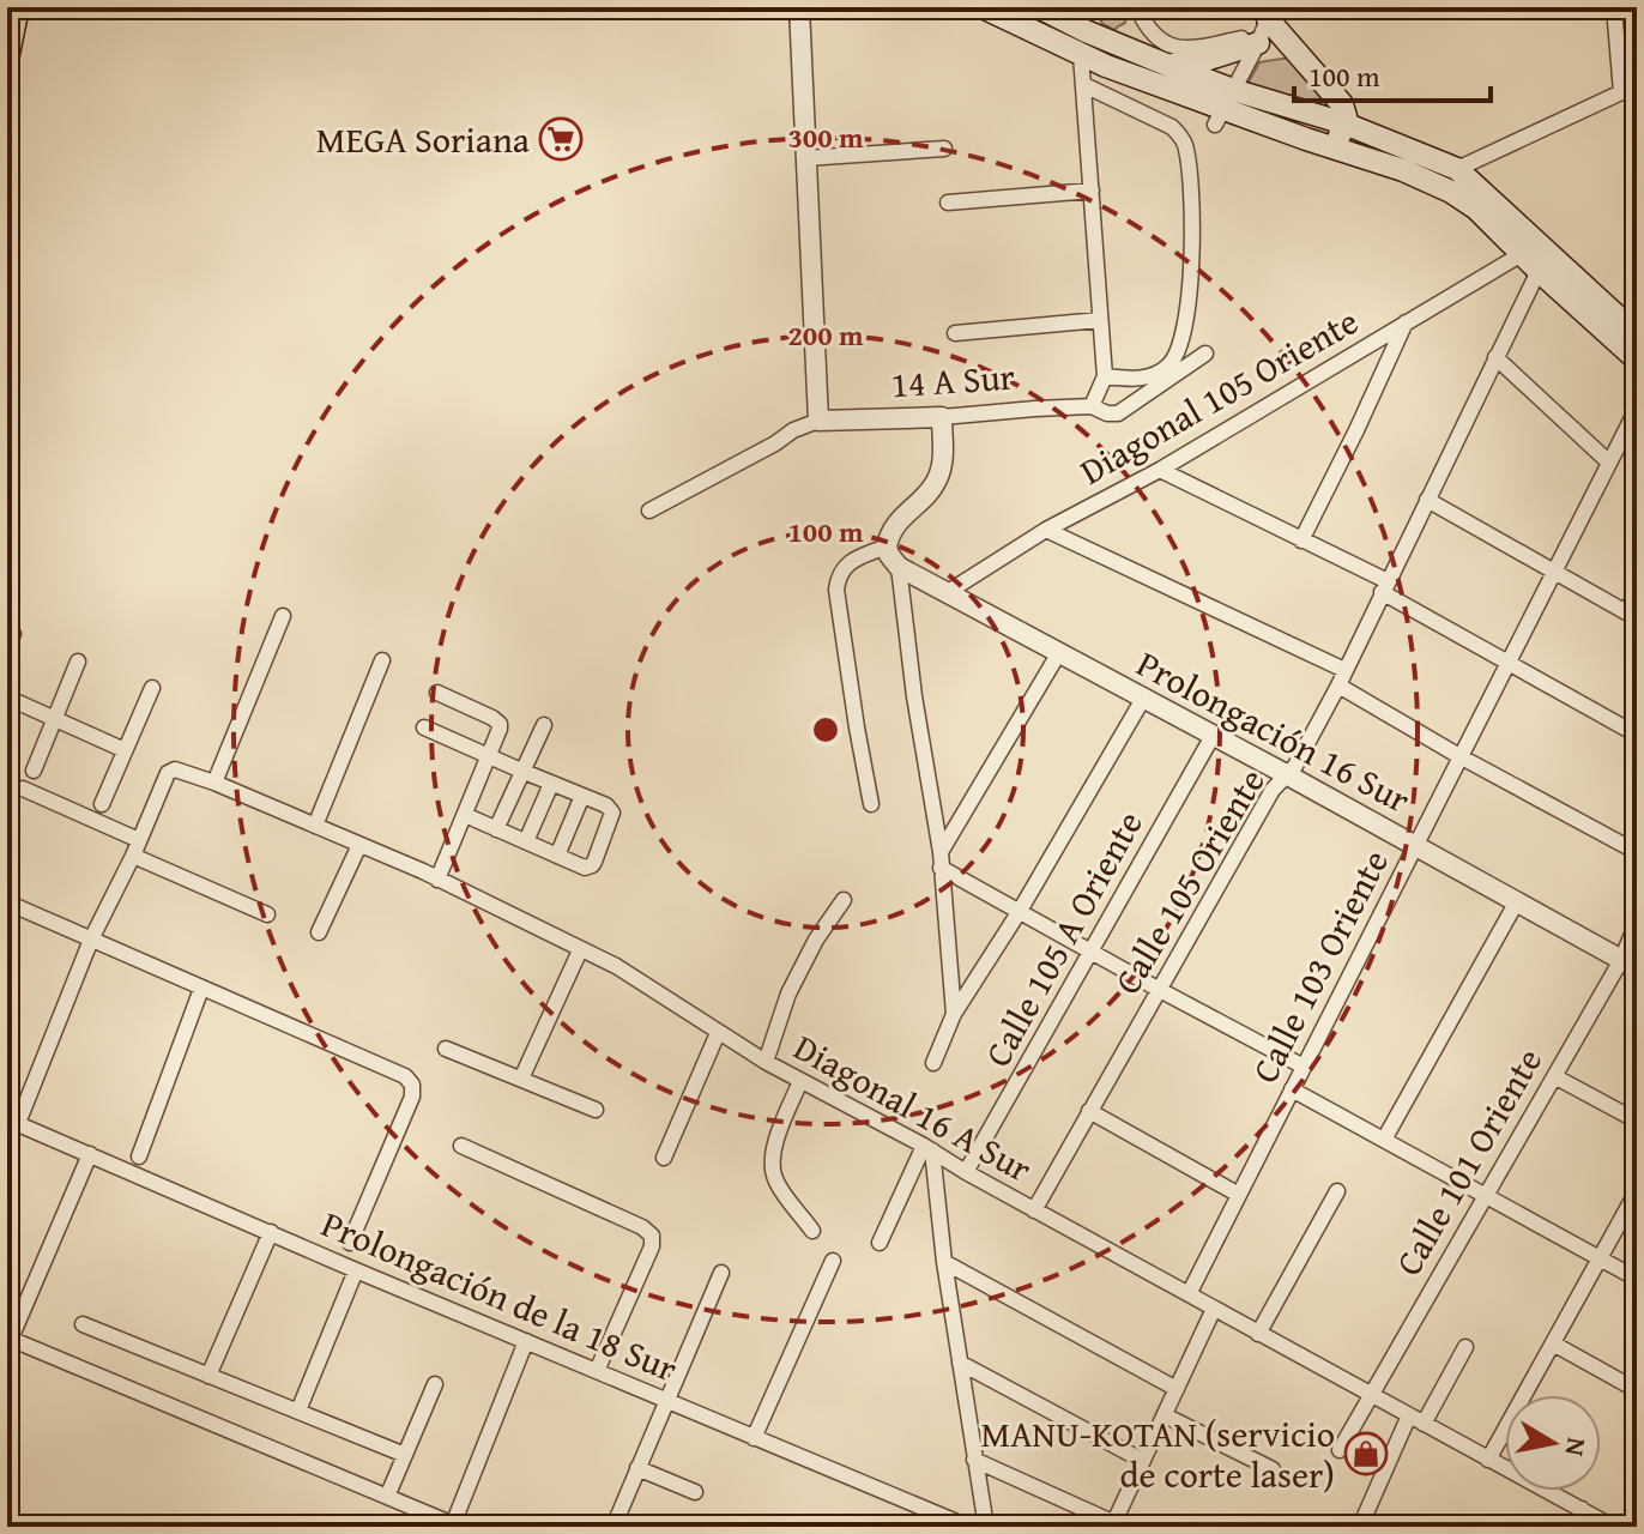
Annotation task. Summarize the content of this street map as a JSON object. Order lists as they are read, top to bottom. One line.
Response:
{"streets":{"street":["14 A Sur","Diagonal 105 Oriente","Prolongación 16 Sur","Calle 105 Oriente","Calle 105 A Oriente","Calle 103 Oriente","Diagonal 16 A Sur","Calle 101 Oriente","Prolongación de la 18 Sur"]},"crossings":[["Diagonal 105 Oriente","Prolongación 16 Sur"],["Prolongación 16 Sur","Calle 105 Oriente"],["Prolongación 16 Sur","Calle 105 A Oriente"],["Prolongación 16 Sur","Calle 103 Oriente"],["Prolongación 16 Sur","Calle 101 Oriente"],["Calle 105 Oriente","Diagonal 16 A Sur"],["Calle 105 A Oriente","Diagonal 16 A Sur"],["Calle 103 Oriente","Diagonal 16 A Sur"],["Diagonal 16 A Sur","Calle 101 Oriente"]],"places":{"supermarket":["MEGA Soriana"],"shop":["MANU-KOTAN (servicio de corte laser)"]},"scale_bar":"100 m","north":"right","rings":["300 m","200 m","100 m"]}
